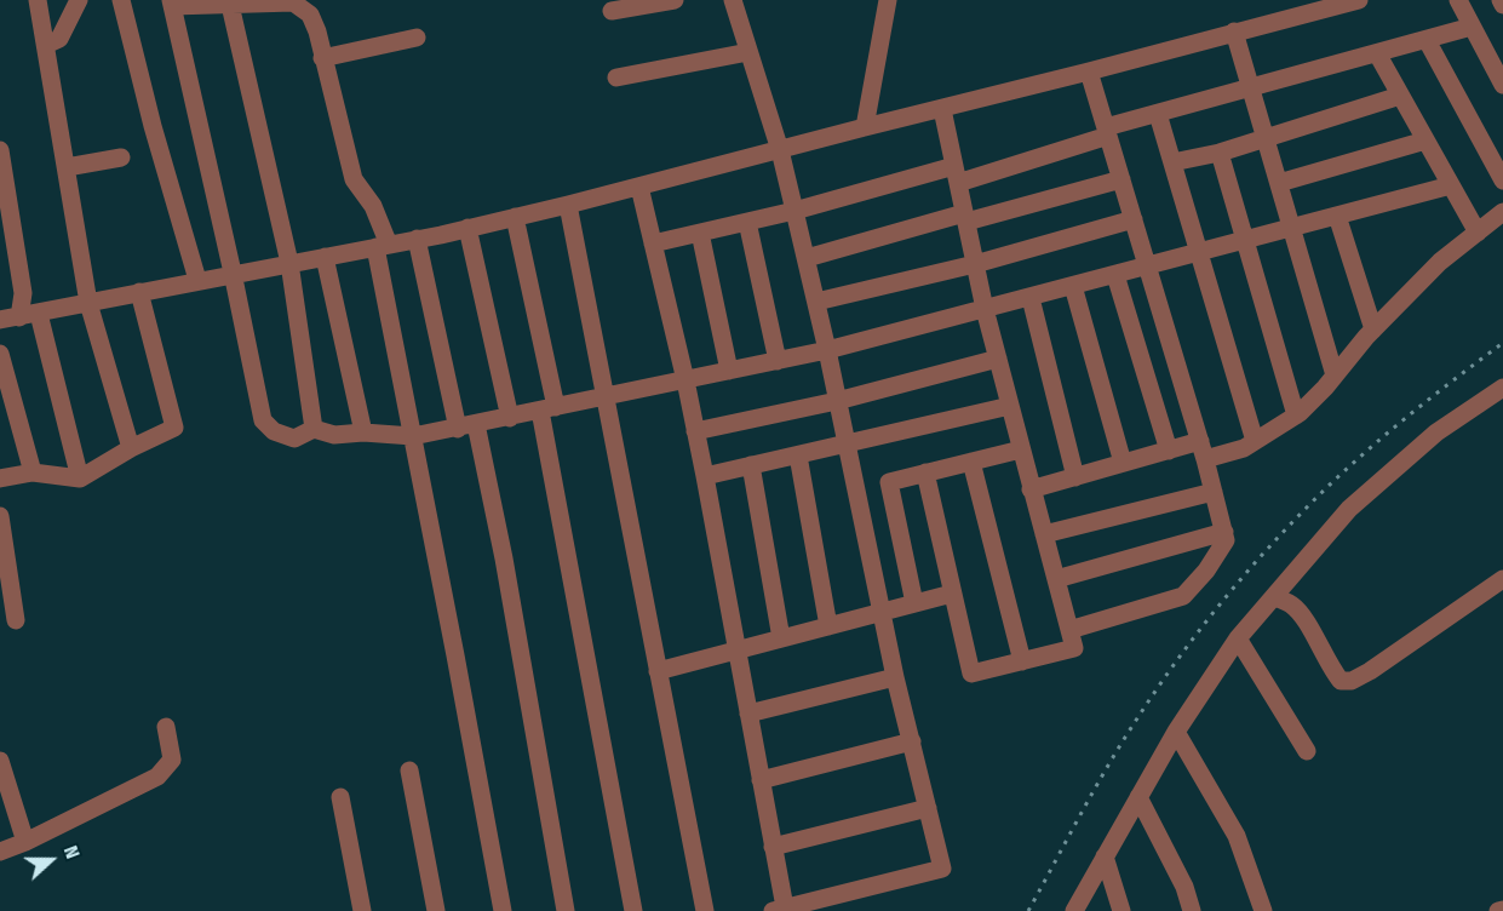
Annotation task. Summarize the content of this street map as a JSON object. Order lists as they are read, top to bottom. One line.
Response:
{"north":"right"}
